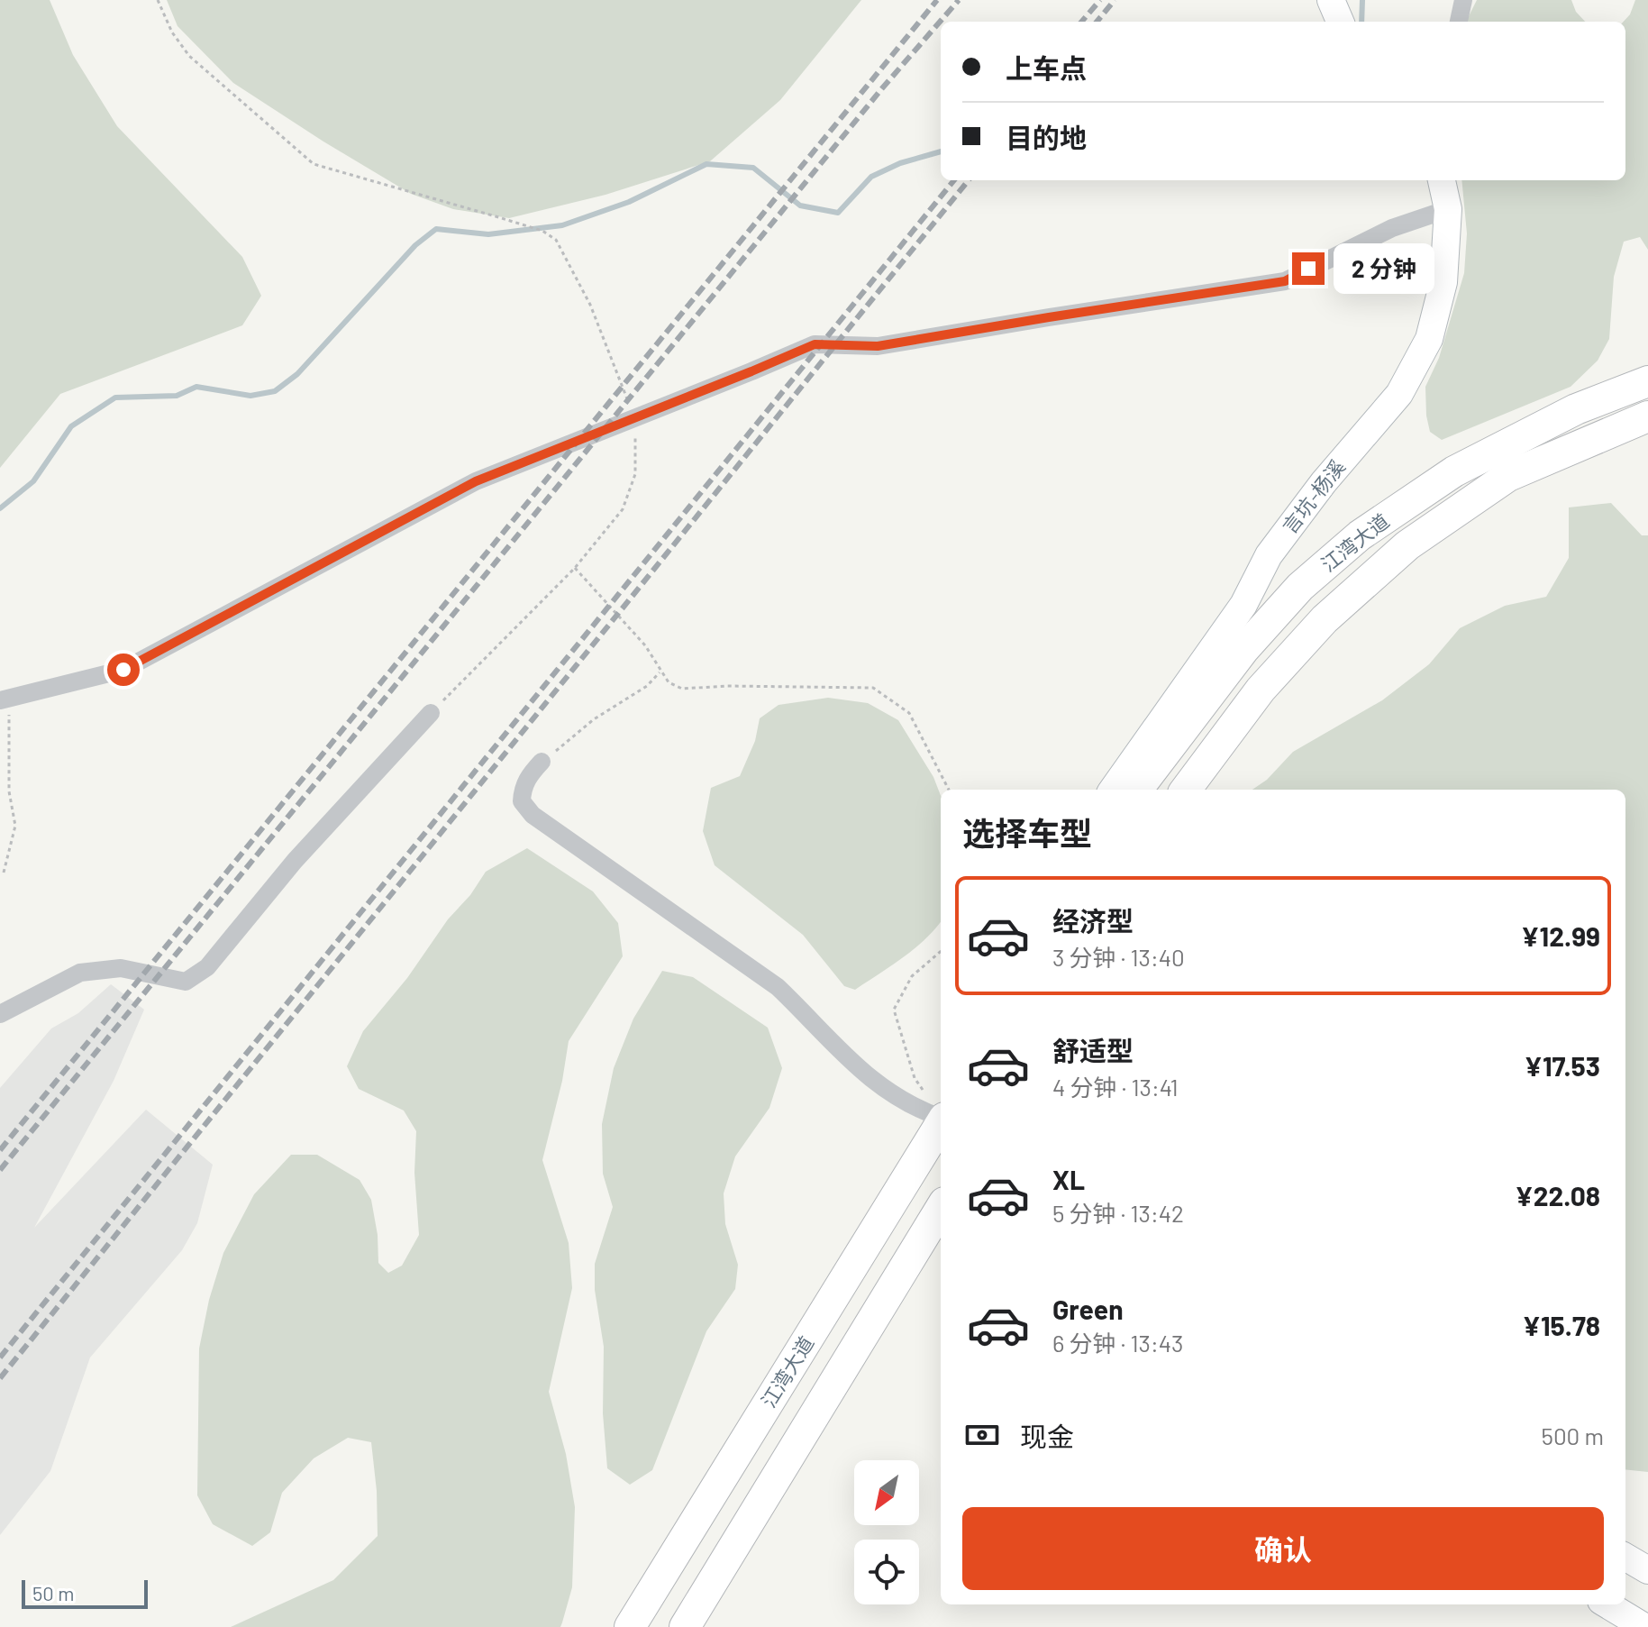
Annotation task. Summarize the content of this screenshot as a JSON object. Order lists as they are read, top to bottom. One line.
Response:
{"streets":{"highway":["江湾大道"],"main road":["言坑-杨溪"]},"scale_bar":"50 m","north":"bottom left","page":{"banner":["上车点","目的地"],"bubble":"2 分钟","heading":"选择车型","list":[{"name":"经济型","note":"3 分钟 · 13:40","value":"¥12.99"},{"name":"舒适型","note":"4 分钟 · 13:41","value":"¥17.53"},{"name":"XL","note":"5 分钟 · 13:42","value":"¥22.08"},{"name":"Green","note":"6 分钟 · 13:43","value":"¥15.78"}],"pay":["现金","500 m"],"buttons":"确认","scale":"50 m"}}
